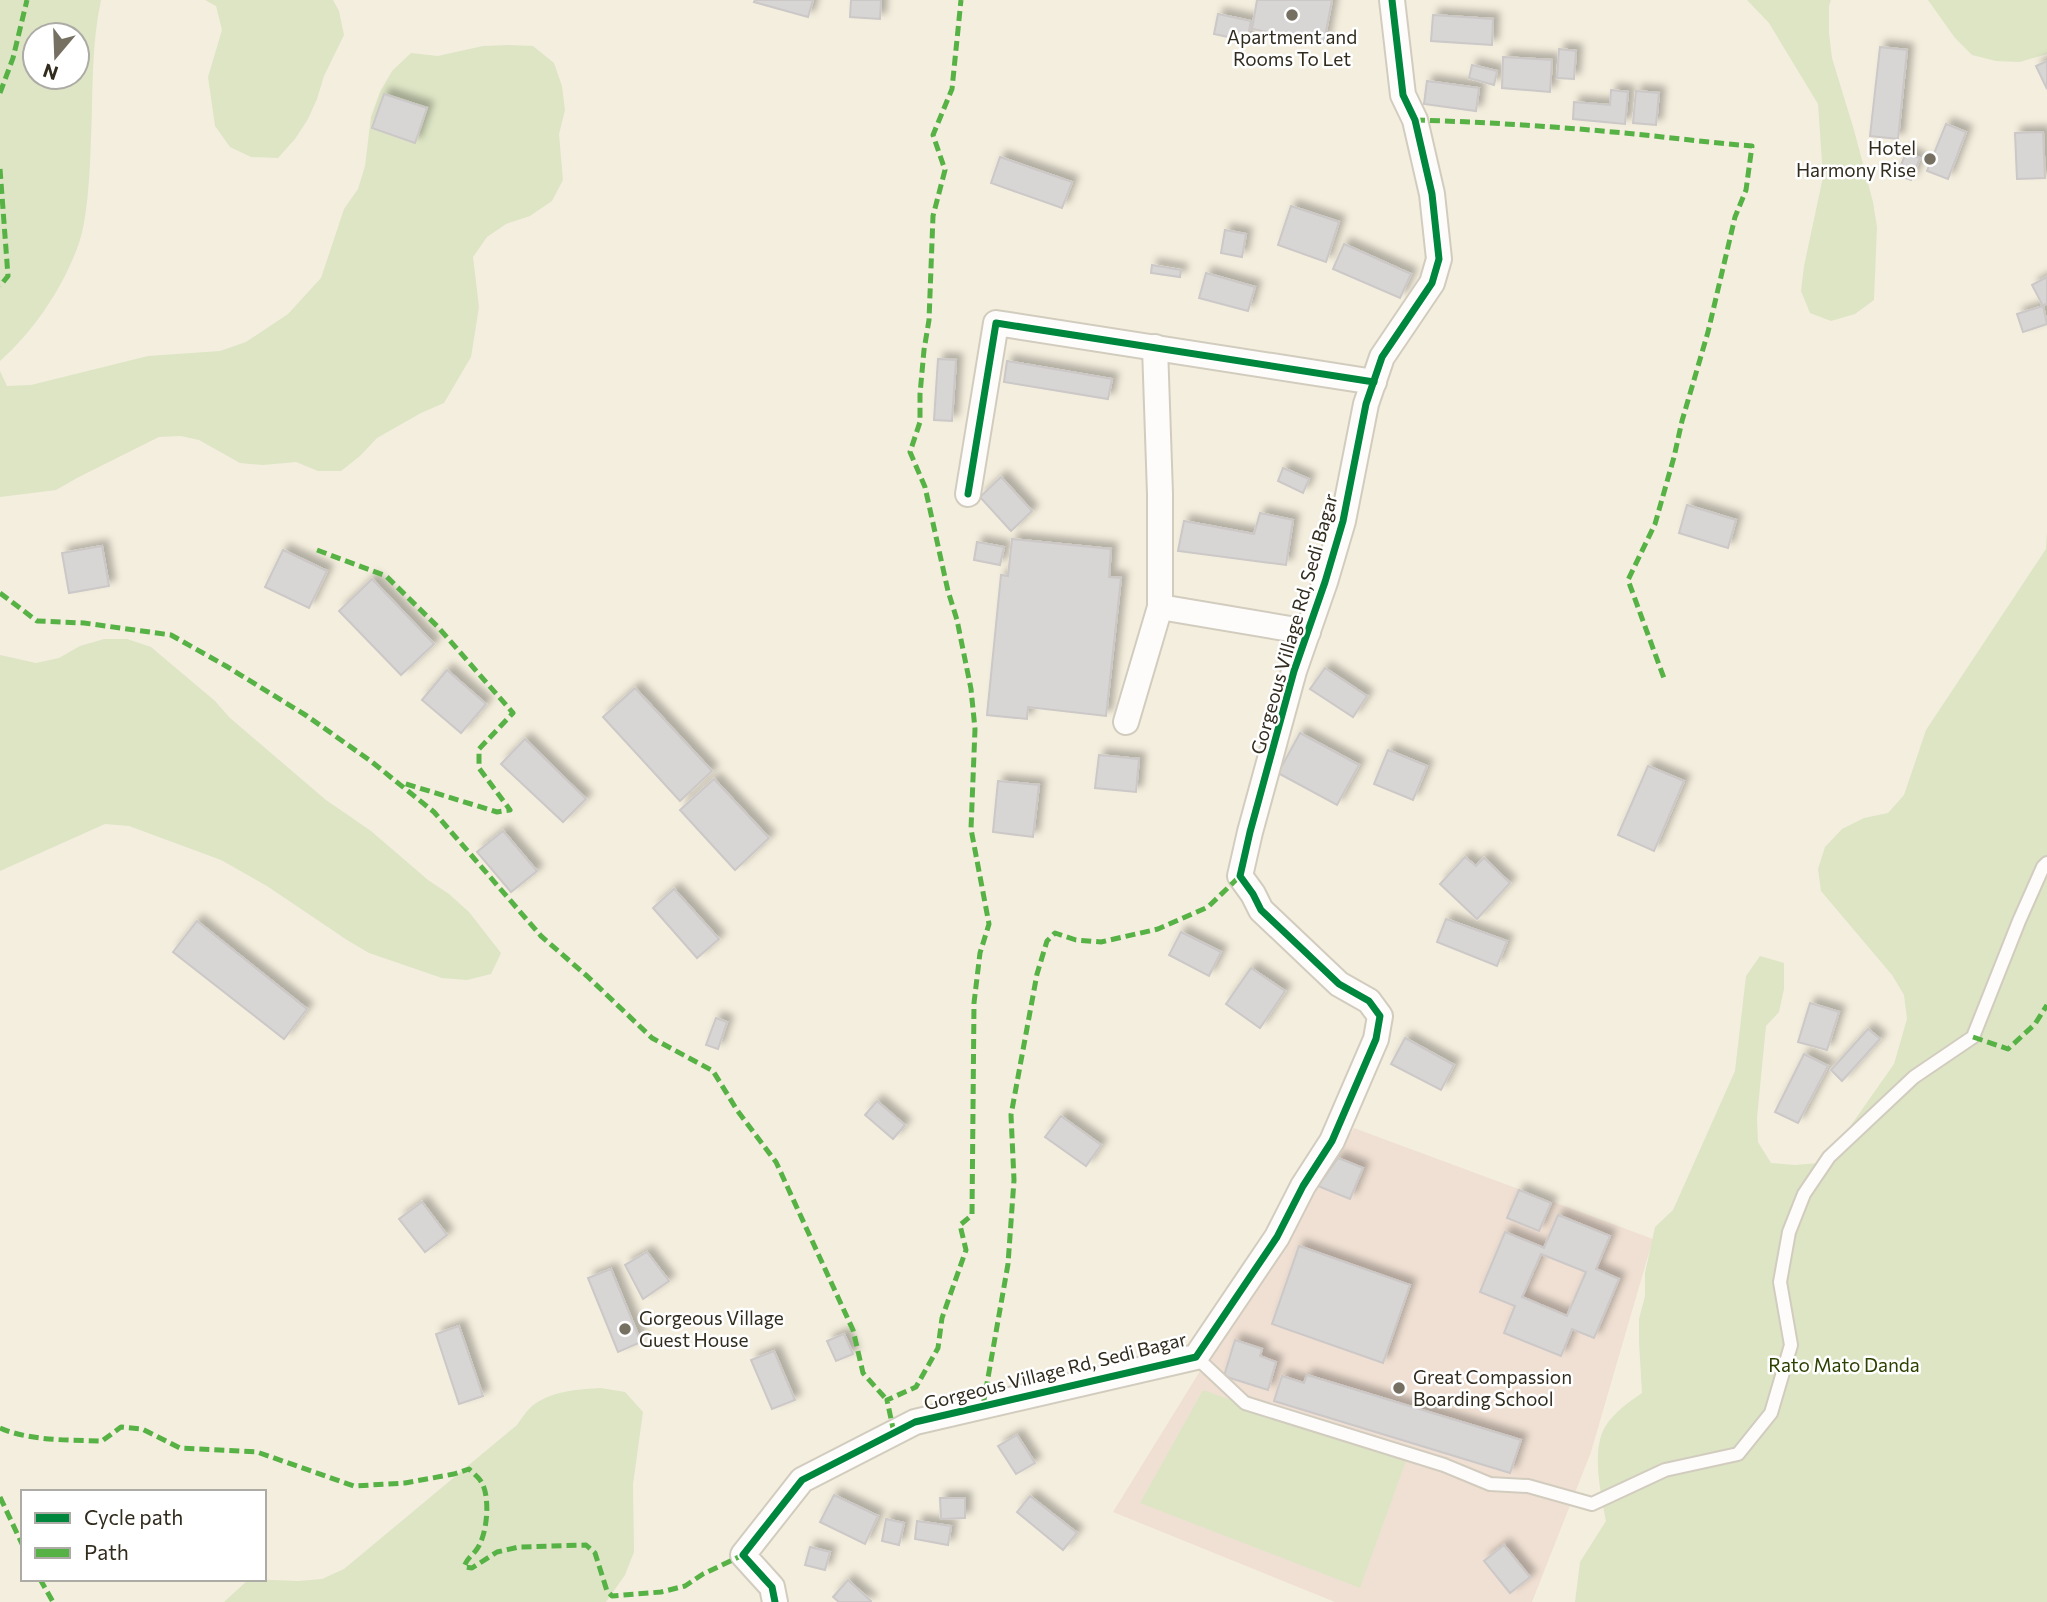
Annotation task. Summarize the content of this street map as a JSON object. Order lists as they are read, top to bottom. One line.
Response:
{"streets":{"street":["Gorgeous Village Rd, Sedi Bagar"]},"parks":["Rato Mato Danda"],"places":["Apartment and Rooms To Let","Hotel Harmony Rise","Gorgeous Village Guest House","Great Compassion Boarding School"],"legend":["Cycle path","Path"],"north":"bottom"}
